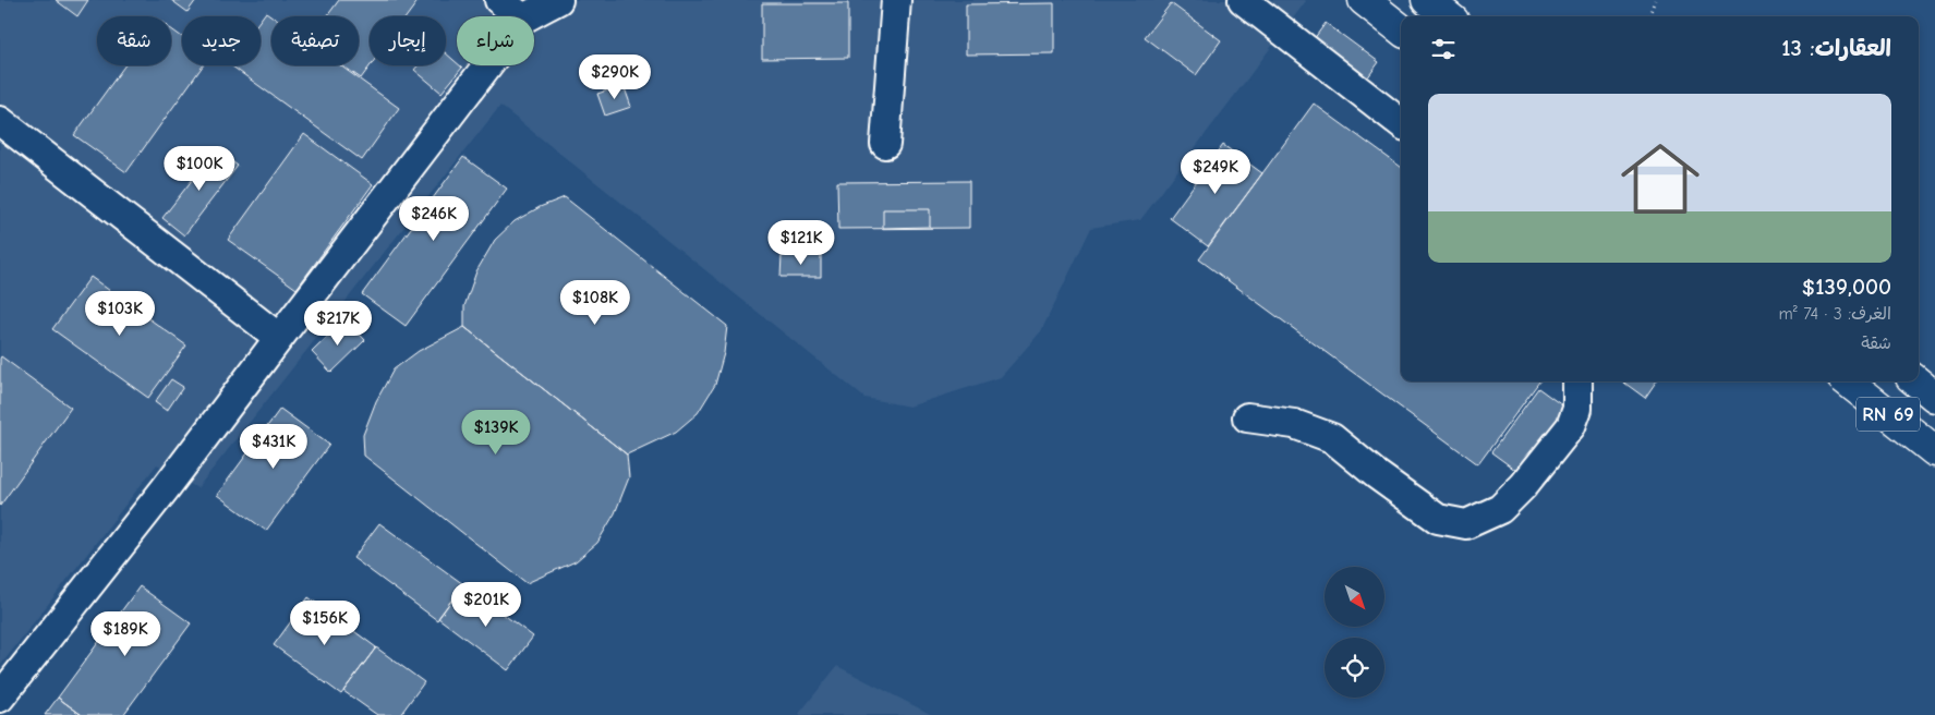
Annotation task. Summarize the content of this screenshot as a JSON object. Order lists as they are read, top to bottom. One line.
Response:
{"streets":{"highway":["RN 69"]},"north":"bottom right","page":{"chip":["شراء","إيجار","تصفية","جديد","شقة"],"heading":"العقارات: 13","price":["$290K","$100K","$249K","$246K","$121K","$108K","$103K","$217K","$139K","$431K","$201K","$156K","$189K"],"list":[{"name":"$139,000","note":"الغرف: 3 · 74 m² · شقة"}]}}
